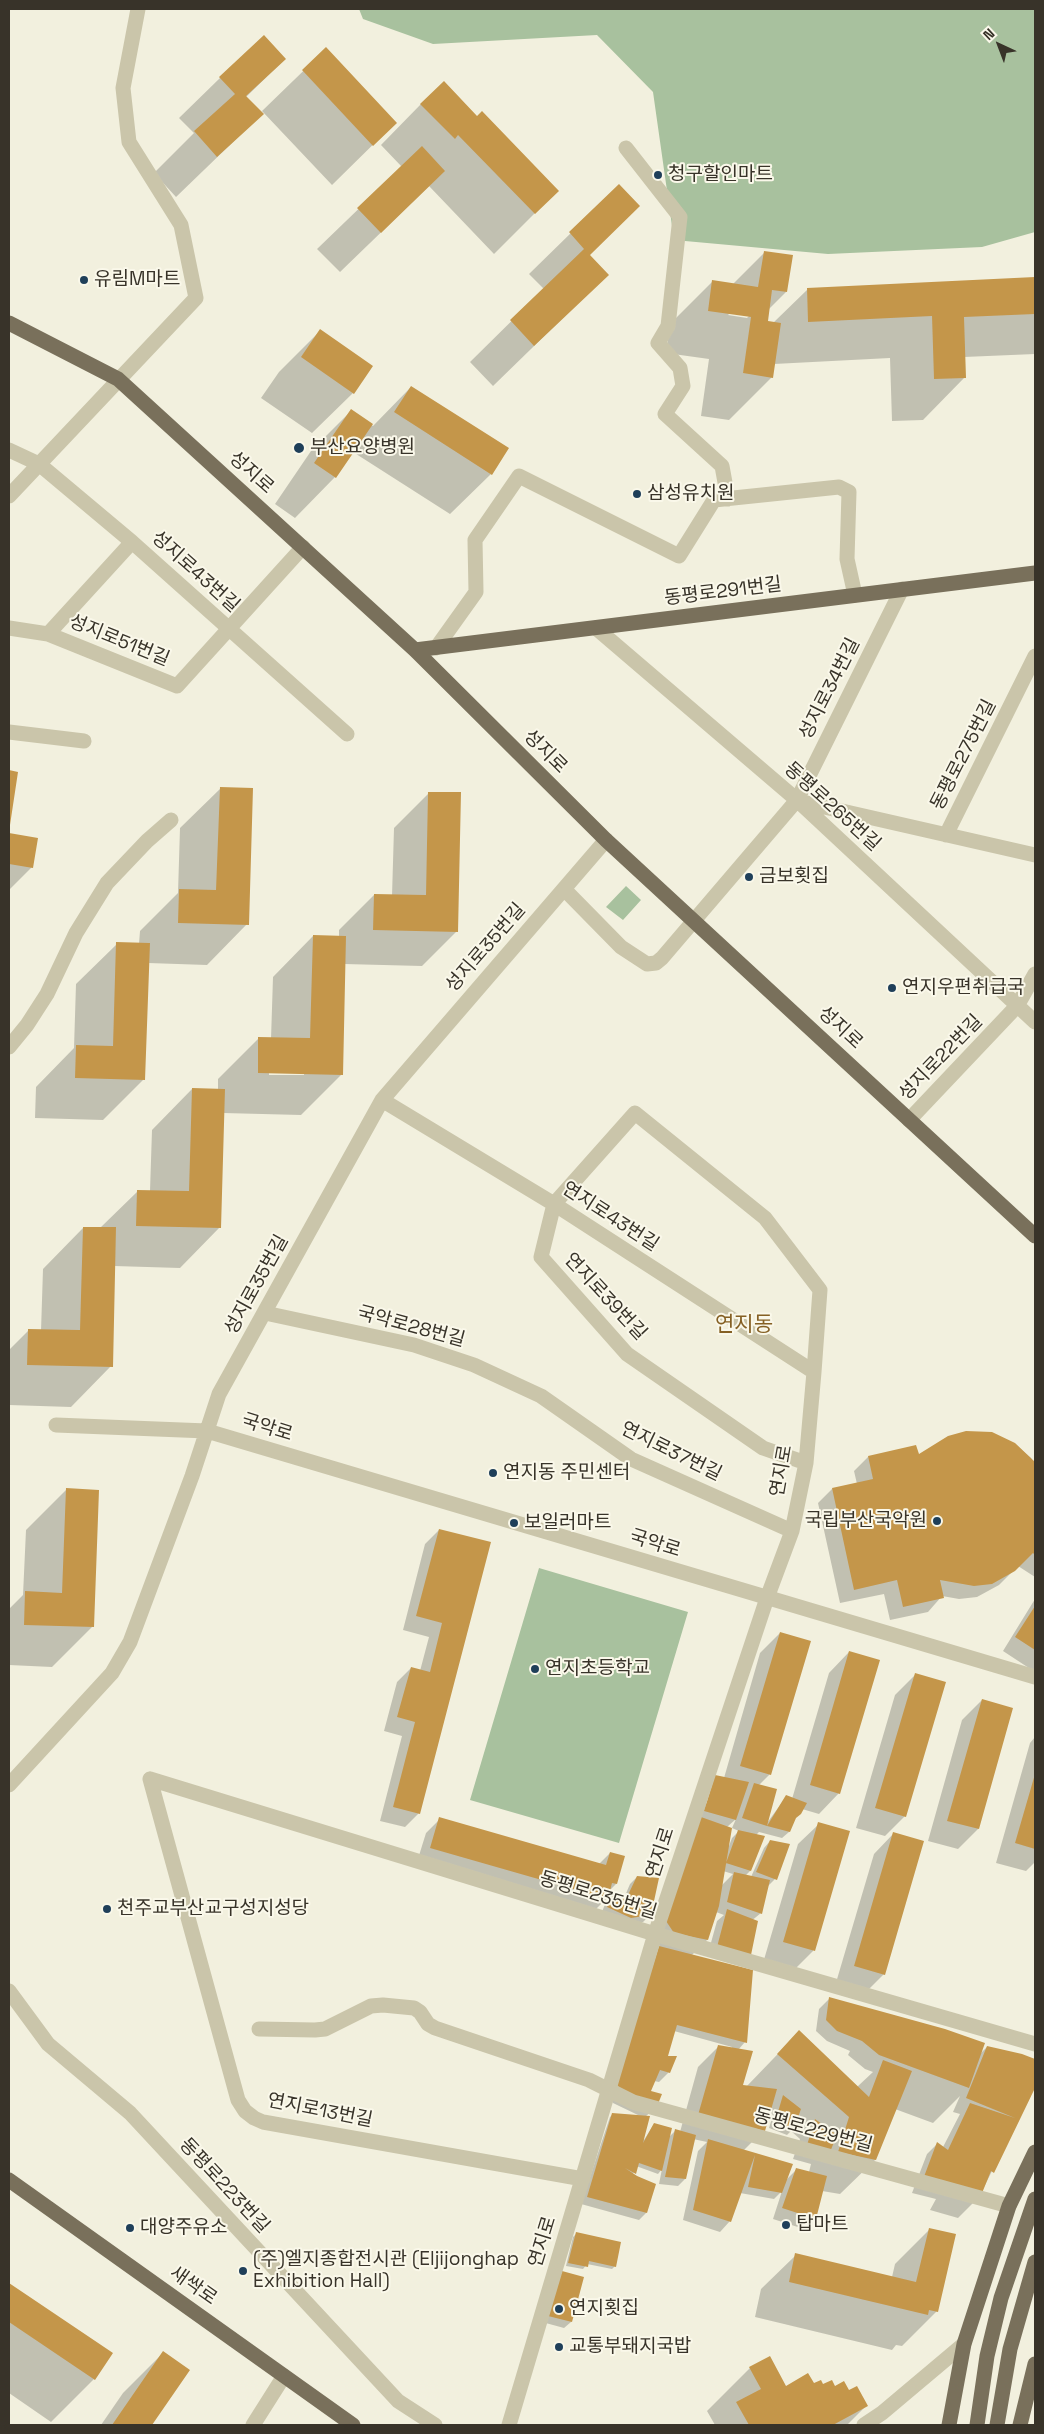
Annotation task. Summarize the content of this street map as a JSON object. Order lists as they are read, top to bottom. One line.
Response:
{"streets":{"main road":["성지로","동평로291번길","새싹로"],"street":["성지로43번길","성지로51번길","성지로34번길","동평로275번길","동평로265번길","성지로35번길","성지로22번길","연지로43번길","연지로39번길","국악로28번길","국악로","연지로37번길","연지로","동평로235번길","연지로13번길","동평로229번길","동평로223번길"]},"crossings":[["성지로","동평로291번길"],["성지로","성지로51번길"],["성지로","성지로34번길"],["성지로","성지로35번길"],["성지로","성지로22번길"],["성지로43번길","성지로51번길"],["동평로291번길","성지로34번길"],["동평로291번길","동평로265번길"],["성지로34번길","동평로275번길"],["성지로34번길","동평로265번길"],["성지로34번길","성지로35번길"],["동평로275번길","동평로265번길"],["동평로265번길","성지로22번길"],["성지로35번길","연지로43번길"],["성지로35번길","국악로28번길"],["성지로35번길","국악로"],["연지로43번길","연지로39번길"],["연지로43번길","연지로"],["연지로39번길","연지로"],["국악로28번길","연지로37번길"],["국악로","연지로"],["연지로37번길","연지로"],["연지로","동평로235번길"],["연지로","연지로13번길"],["연지로","동평로229번길"],["동평로235번길","연지로13번길"]],"districts":["연지동"],"places":["청구할인마트","유림M마트","부산요양병원","삼성유치원","금보횟집","연지우편취급국","연지동 주민센터","국립부산국악원","보일러마트","연지초등학교","천주교부산교구성지성당","탑마트","대양주유소","(주)엘지종합전시관 (Eljijonghap Exhibition Hall)","연지횟집","교통부돼지국밥"],"north":"top left"}
